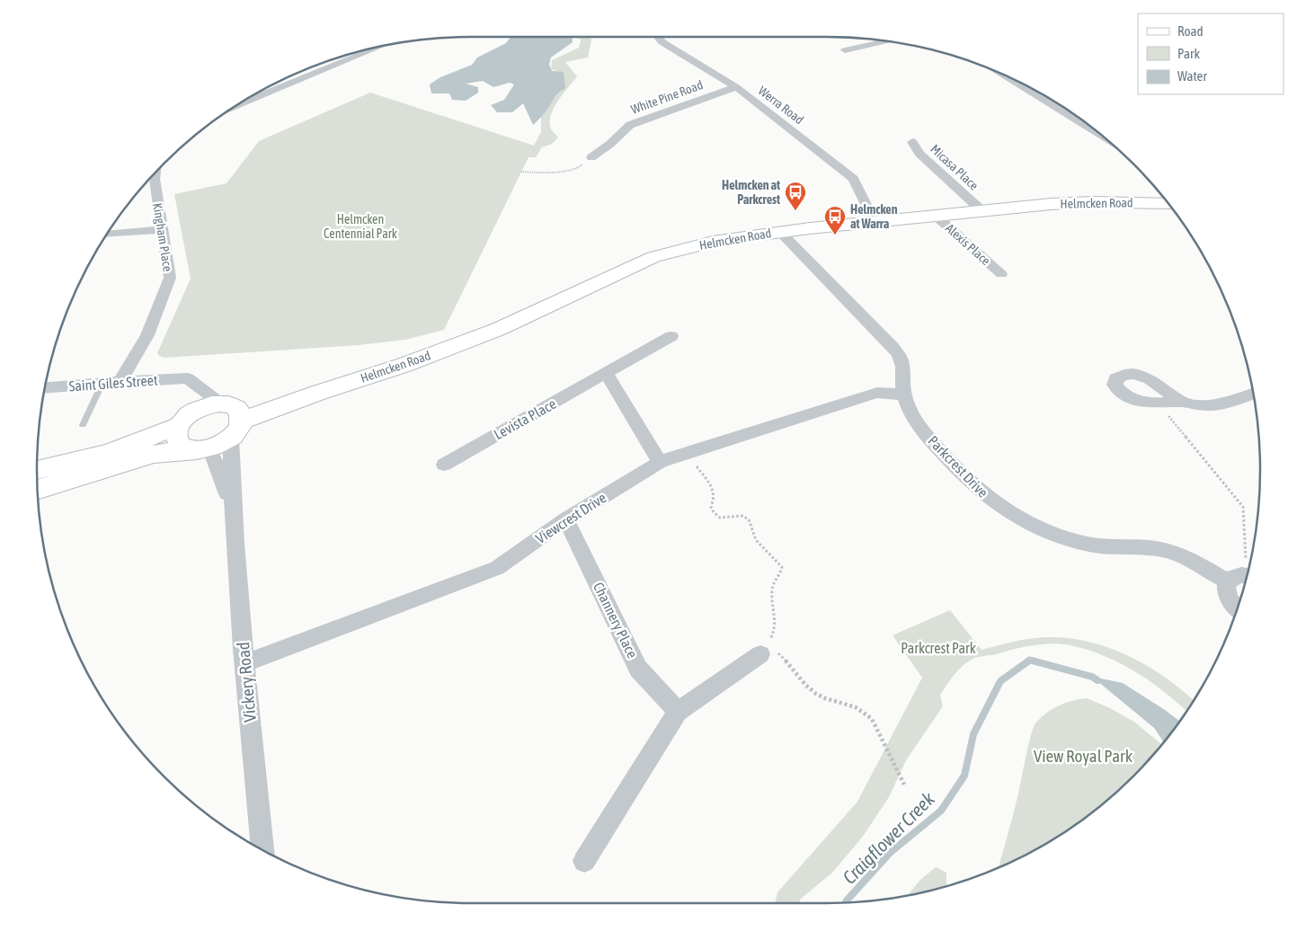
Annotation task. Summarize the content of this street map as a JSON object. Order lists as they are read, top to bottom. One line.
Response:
{"streets":{"main road":["Helmcken Road"],"street":["White Pine Road","Werra Road","Micasa Place","Kingham Place","Alexis Place","Saint Giles Street","Levista Place","Parkcrest Drive","Viewcrest Drive","Channery Place","Vickery Road"]},"crossings":[["White Pine Road","Werra Road"],["Werra Road","Helmcken Road"],["Micasa Place","Helmcken Road"],["Helmcken Road","Alexis Place"],["Helmcken Road","Saint Giles Street"],["Helmcken Road","Parkcrest Drive"],["Helmcken Road","Vickery Road"],["Kingham Place","Saint Giles Street"],["Saint Giles Street","Vickery Road"],["Parkcrest Drive","Viewcrest Drive"],["Viewcrest Drive","Channery Place"],["Viewcrest Drive","Vickery Road"]],"water":["Craigflower Creek"],"parks":["Helmcken Centennial Park","Parkcrest Park","View Royal Park"],"places":{"bus stop":["Helmcken at Parkcrest","Helmcken at Warra"]},"legend":["Road","Park","Water"]}
